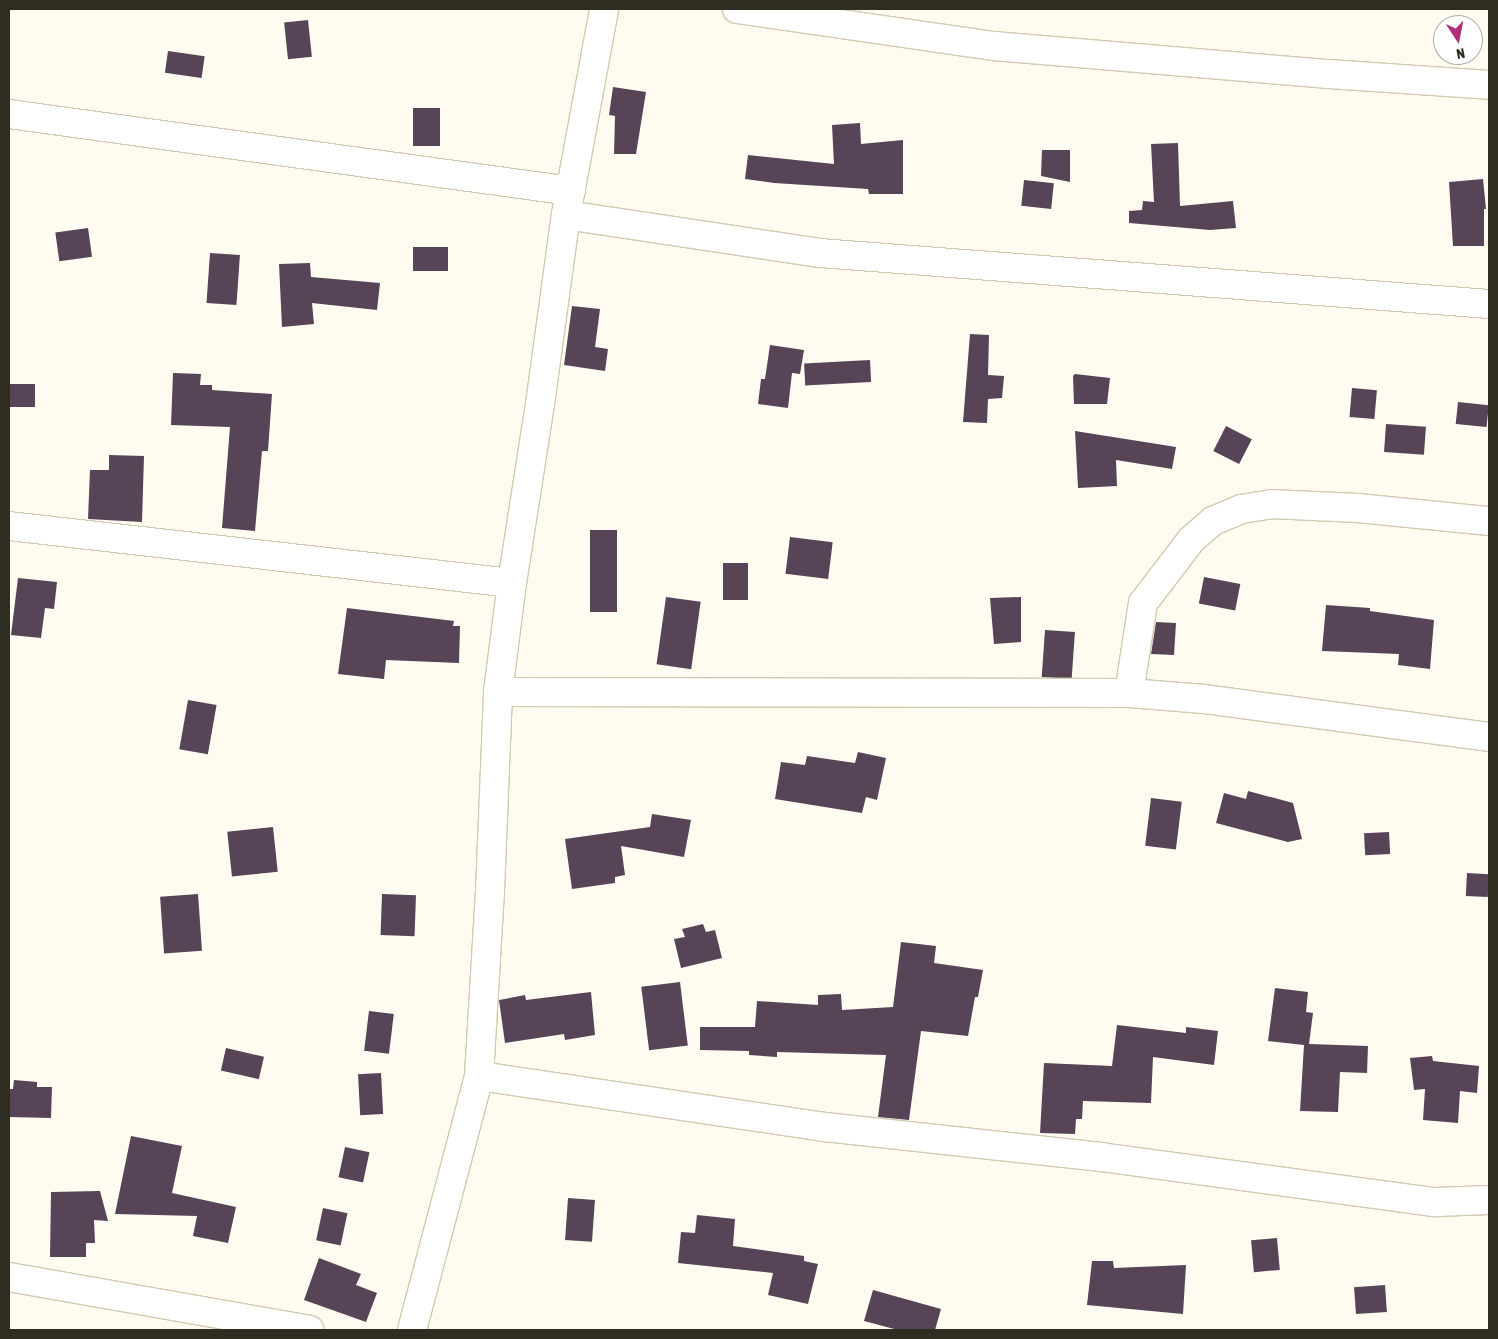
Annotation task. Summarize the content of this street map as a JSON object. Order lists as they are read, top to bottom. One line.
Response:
{"north":"bottom"}
